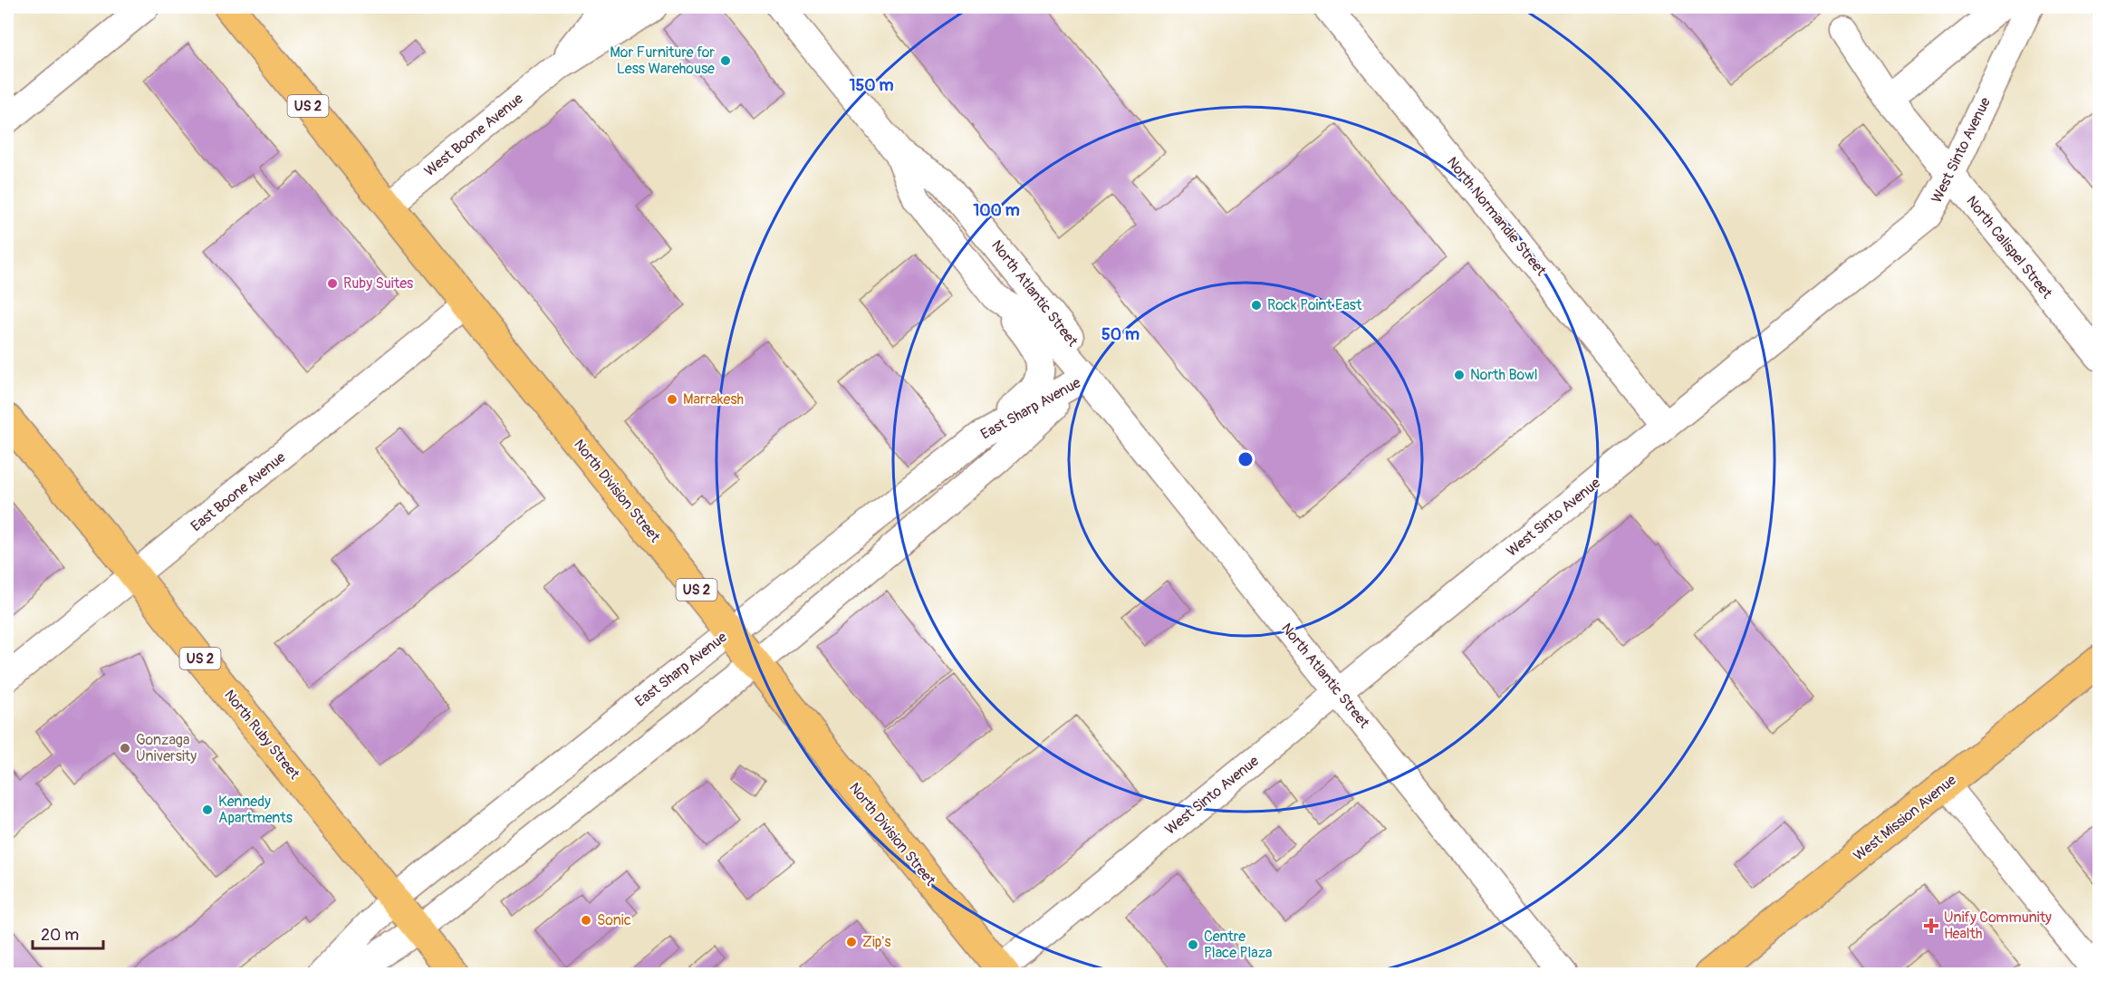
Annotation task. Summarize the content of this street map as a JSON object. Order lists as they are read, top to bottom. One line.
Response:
{"streets":{"main road":["US 2","North Division Street","North Ruby Street","West Mission Avenue"],"street":["West Boone Avenue","West Sinto Avenue","North Normandie Street","North Calispel Street","North Atlantic Street","East Sharp Avenue","East Boone Avenue"]},"crossings":[["West Boone Avenue","North Division Street"],["West Sinto Avenue","North Normandie Street"],["West Sinto Avenue","North Calispel Street"],["West Sinto Avenue","North Atlantic Street"],["West Sinto Avenue","North Division Street"],["North Atlantic Street","East Sharp Avenue"],["East Sharp Avenue","North Division Street"],["East Sharp Avenue","North Ruby Street"],["North Division Street","East Boone Avenue"],["East Boone Avenue","North Ruby Street"]],"places":{"other":["Mor Furniture for Less Warehouse","Ruby Suites","Rock Point East","North Bowl","Marrakesh","Gonzaga University","Kennedy Apartments","Sonic","Zip's","Centre Place Plaza"],"health":["Unify Community Health"]},"scale_bar":"20 m","rings":["150 m","100 m","50 m"]}
